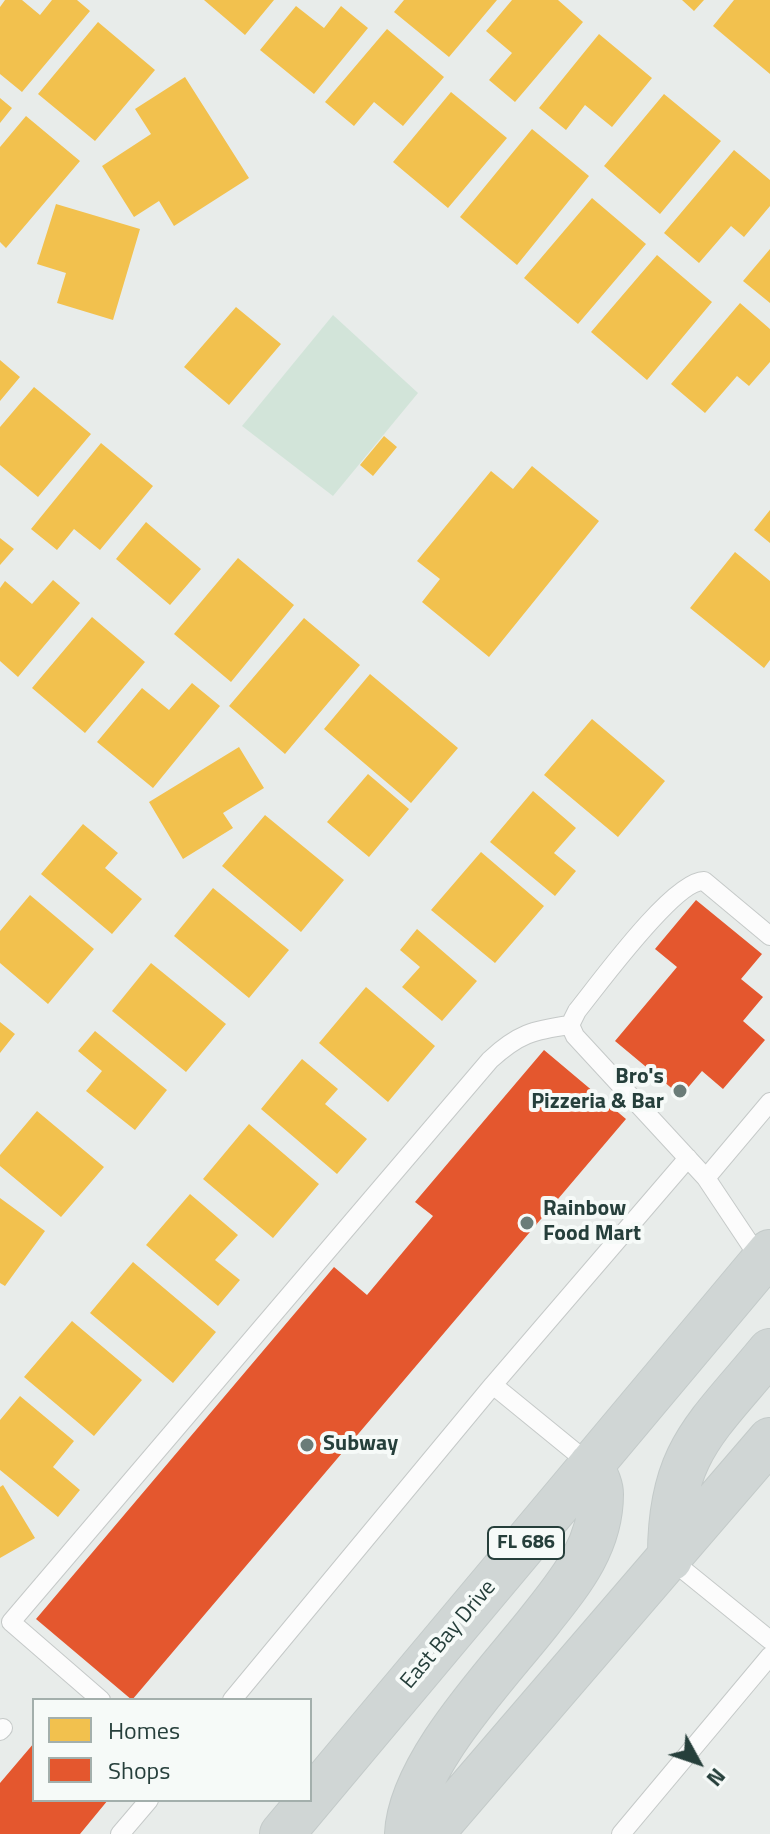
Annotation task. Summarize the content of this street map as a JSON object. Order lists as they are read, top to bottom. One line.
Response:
{"streets":{"main road":["FL 686","East Bay Drive"]},"places":["Bro's Pizzeria & Bar","Rainbow Food Mart","Subway"],"legend":["Homes","Shops"],"north":"bottom right"}
